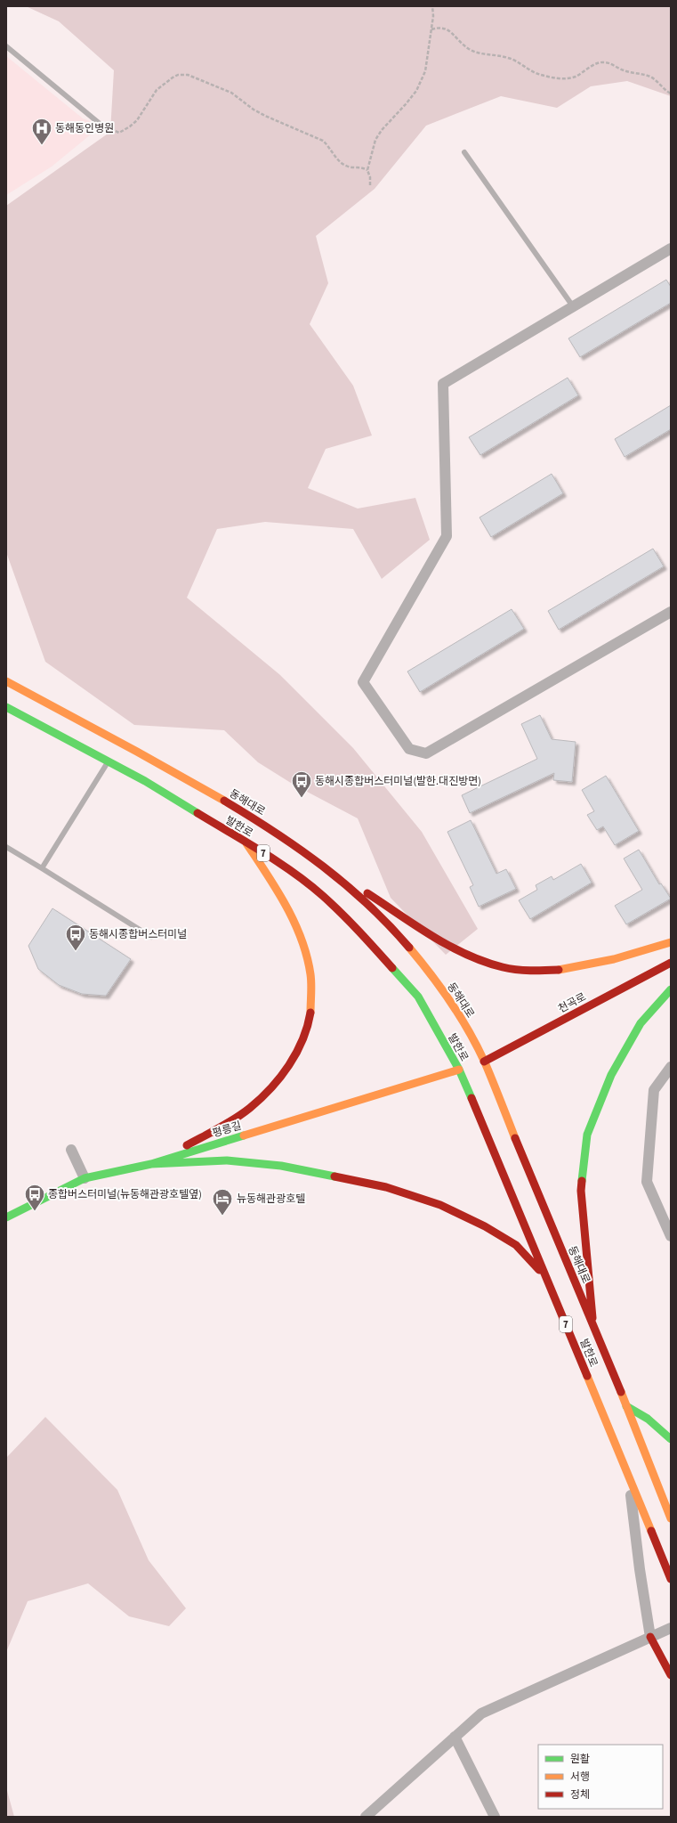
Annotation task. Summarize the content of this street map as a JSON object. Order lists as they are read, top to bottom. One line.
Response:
{"streets":{"main road":["동해대로","발한로","7","천곡로","평릉길"]},"crossings":[["동해대로","천곡로"],["발한로","평릉길"]],"places":{"hospital":["동해동인병원"],"bus stop":["동해시종합버스터미널(발한.대진방면)","동해시종합버스터미널","종합버스터미널(뉴동해관광호텔옆)"],"hotel":["뉴동해관광호텔"]},"legend":["원활","서행","정체"]}
